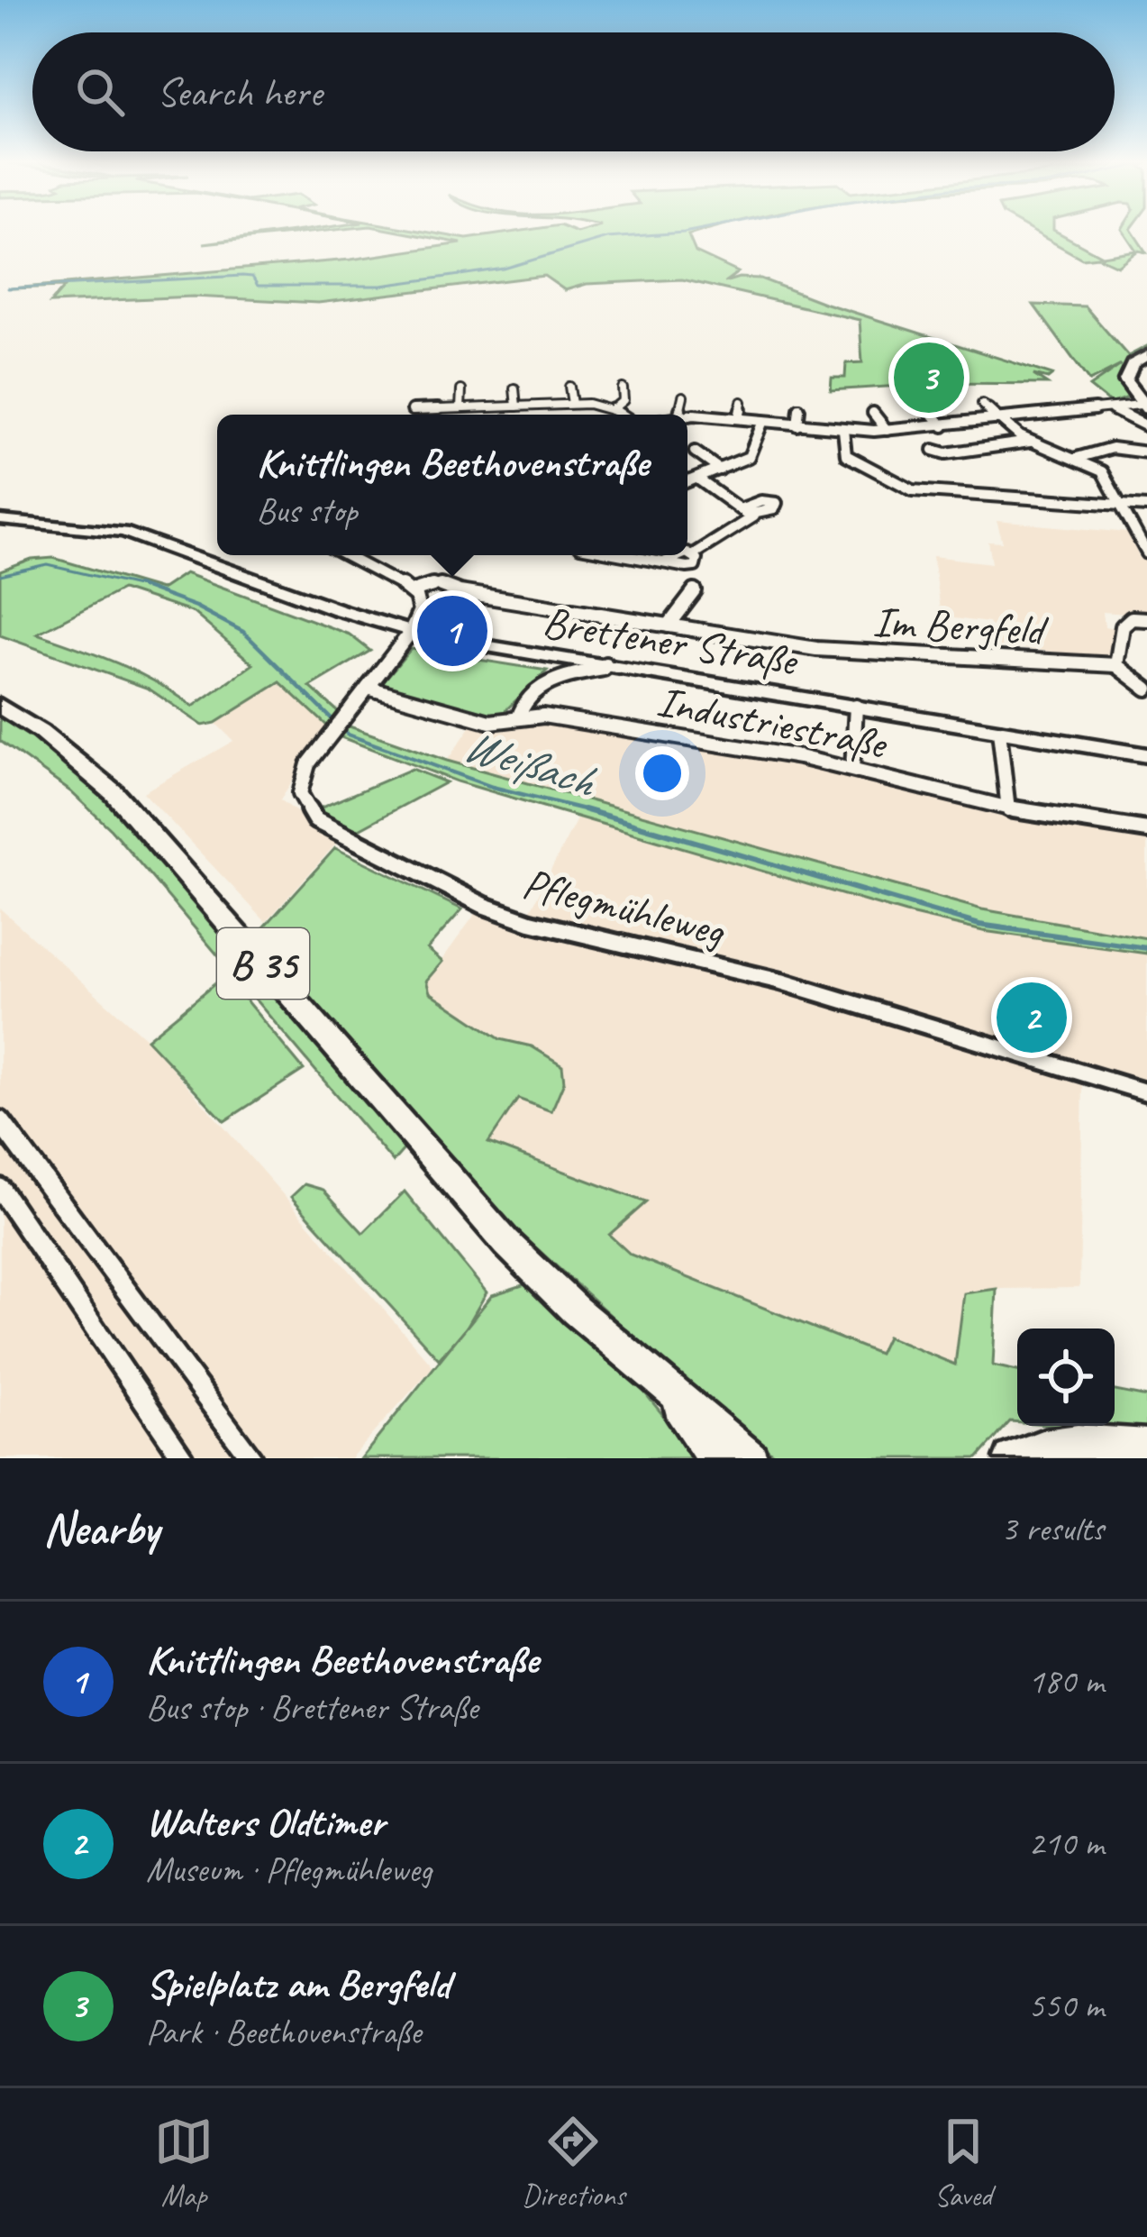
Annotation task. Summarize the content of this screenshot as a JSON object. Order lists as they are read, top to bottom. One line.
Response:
{"streets":{"main road":["B 35"],"street":["Im Bergfeld","Brettener Straße","Industriestraße","Pflegmühleweg"]},"crossings":[["Brettener Straße","Industriestraße"],["Brettener Straße","Pflegmühleweg"],["Industriestraße","Pflegmühleweg"]],"water":["Weißach"],"page":{"search":"Search here","pins":["3","1","2"],"popup":["Knittlingen Beethovenstraße","Bus stop"],"heading":["Nearby","3 results"],"list":[{"mark":"1","name":"Knittlingen Beethovenstraße","note":"Bus stop · Brettener Straße","value":"180 m"},{"mark":"2","name":"Walters Oldtimer","note":"Museum · Pflegmühleweg","value":"210 m"},{"mark":"3","name":"Spielplatz am Bergfeld","note":"Park · Beethovenstraße","value":"550 m"}],"nav":["Map","Directions","Saved"]}}
